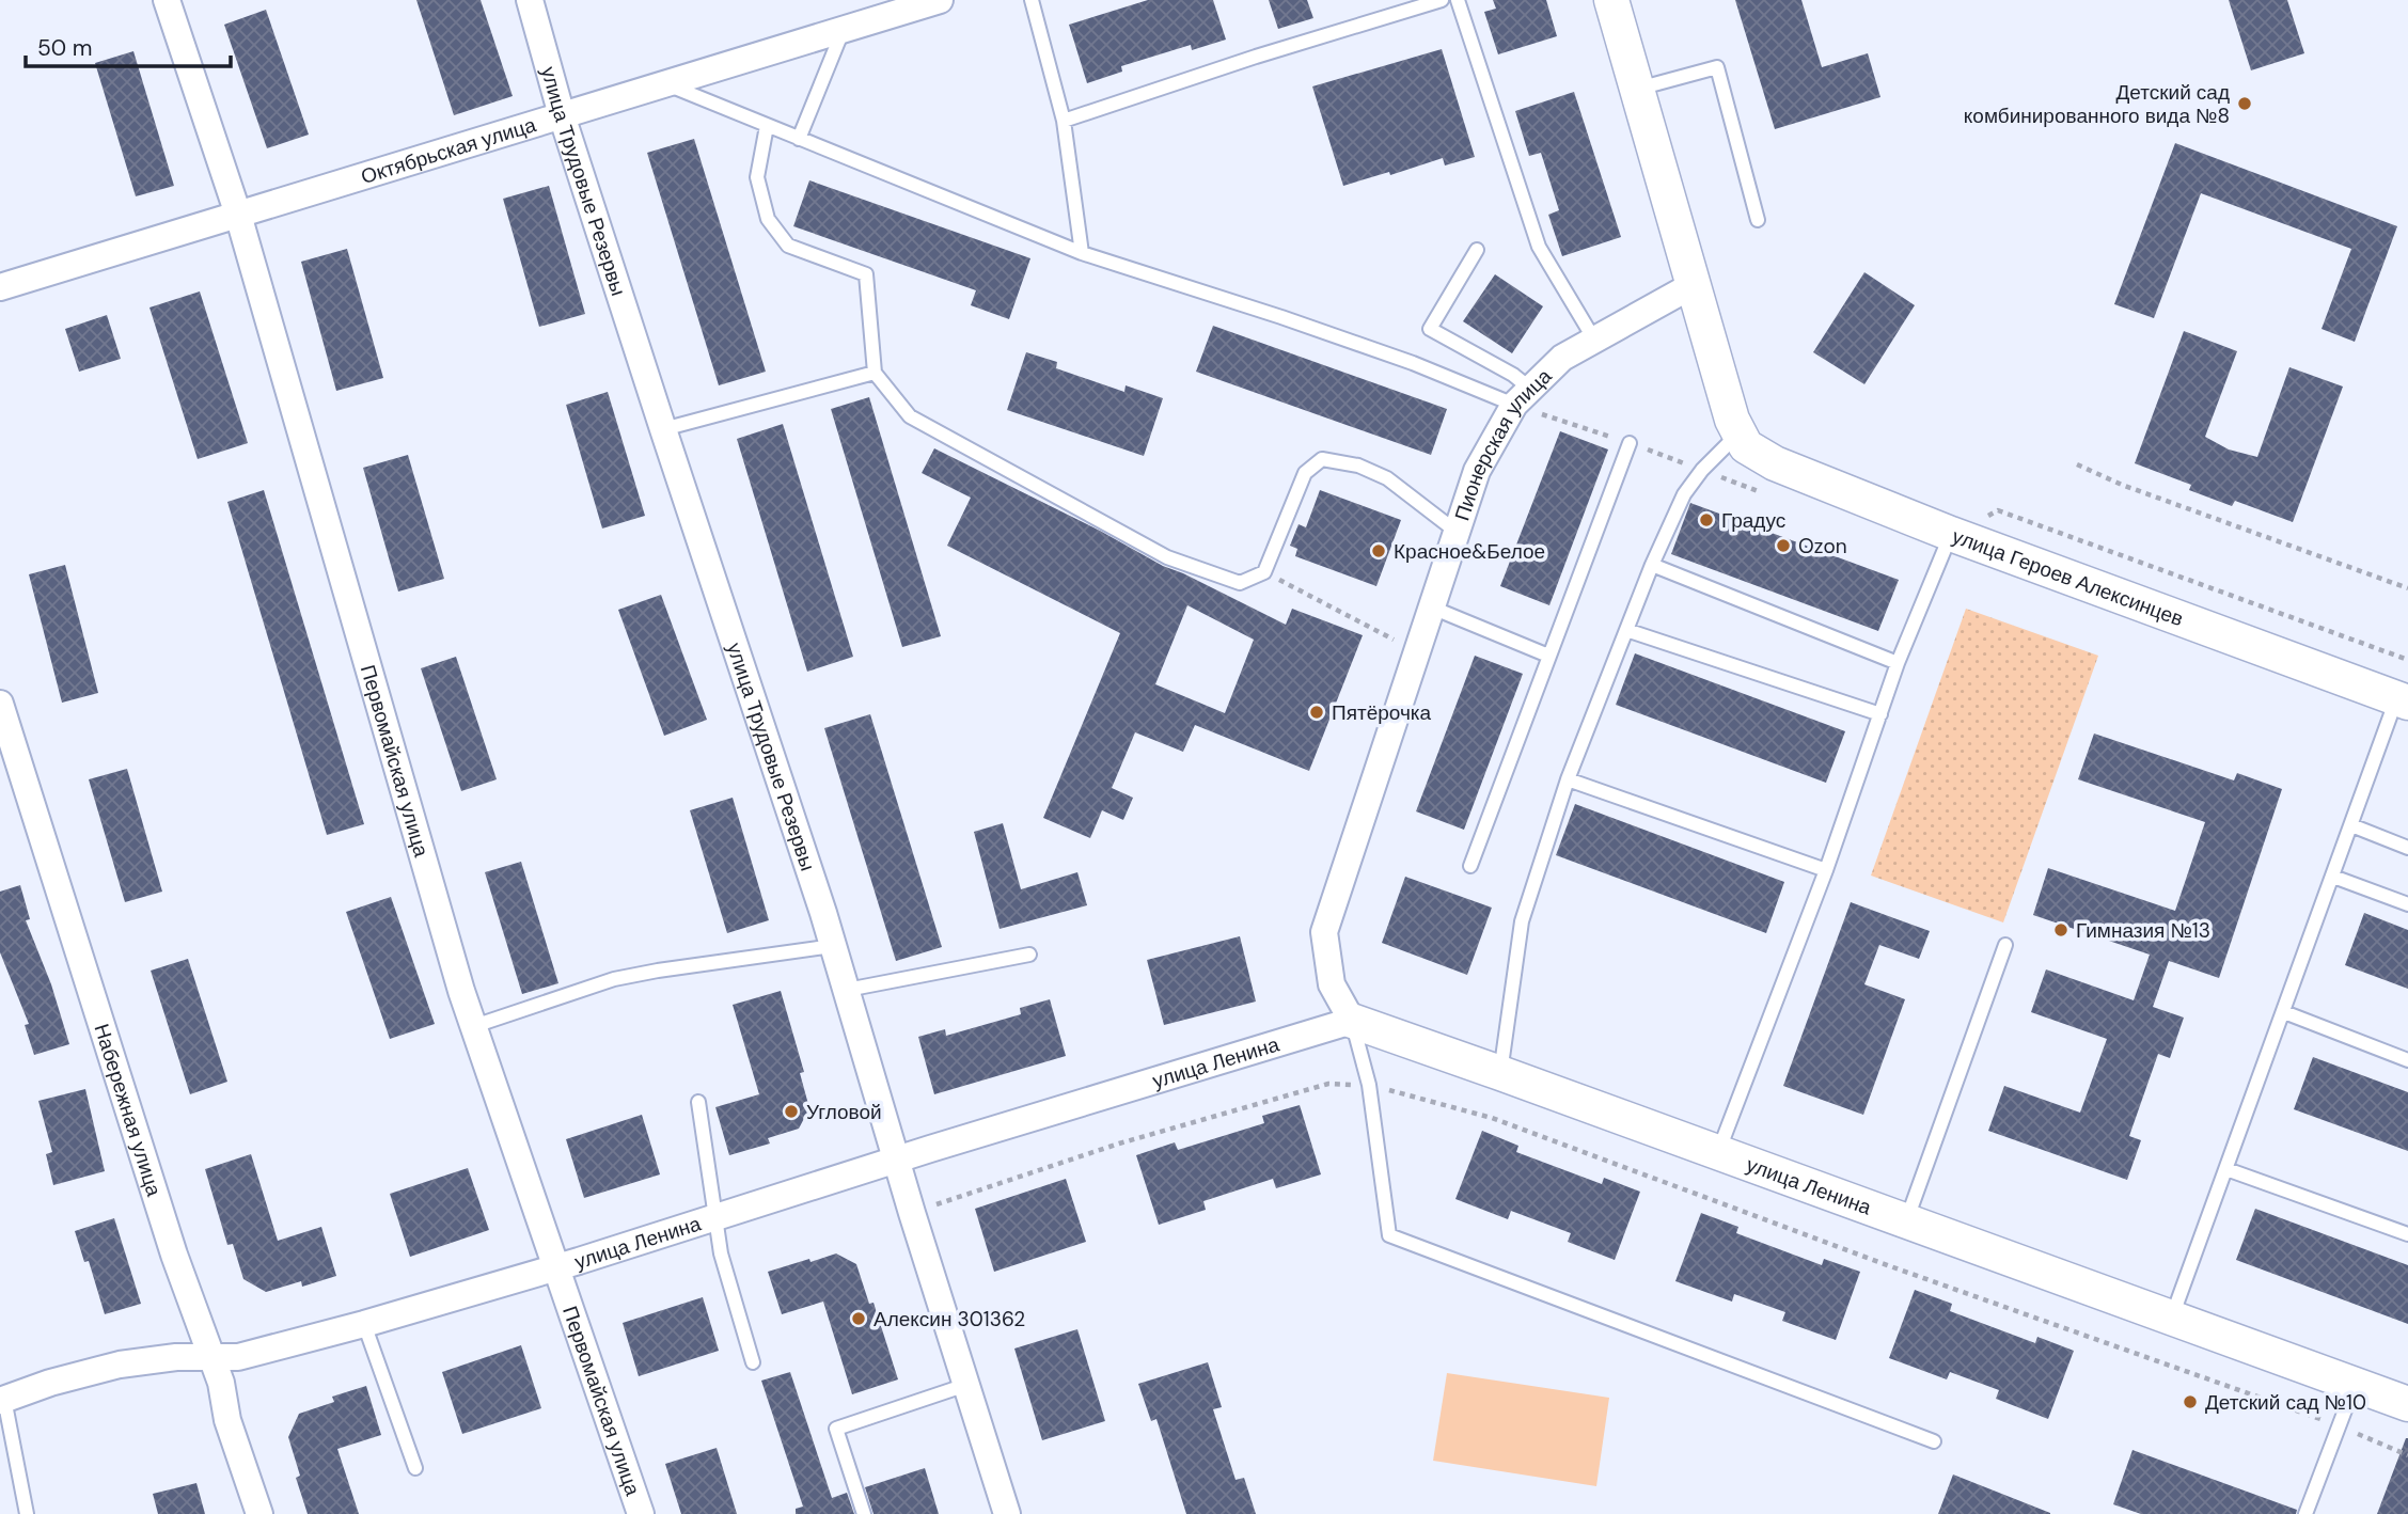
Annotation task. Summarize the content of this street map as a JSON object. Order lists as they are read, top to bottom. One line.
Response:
{"streets":{"street":["Октябрьская улица","улица Трудовые Резервы","Пионерская улица","улица Героев Алексинцев","Первомайская улица","улица Ленина","Набережная улица"]},"crossings":[["Октябрьская улица","улица Трудовые Резервы"],["Октябрьская улица","Первомайская улица"],["улица Трудовые Резервы","улица Ленина"],["Пионерская улица","улица Ленина"],["Первомайская улица","улица Ленина"],["улица Ленина","Набережная улица"]],"places":["Детский сад комбинированного вида №8","Градус","Ozon","Красное&Белое","Пятёрочка","Гимназия №13","Угловой","Алексин 301362","Детский сад №10"],"scale_bar":"50 m"}
